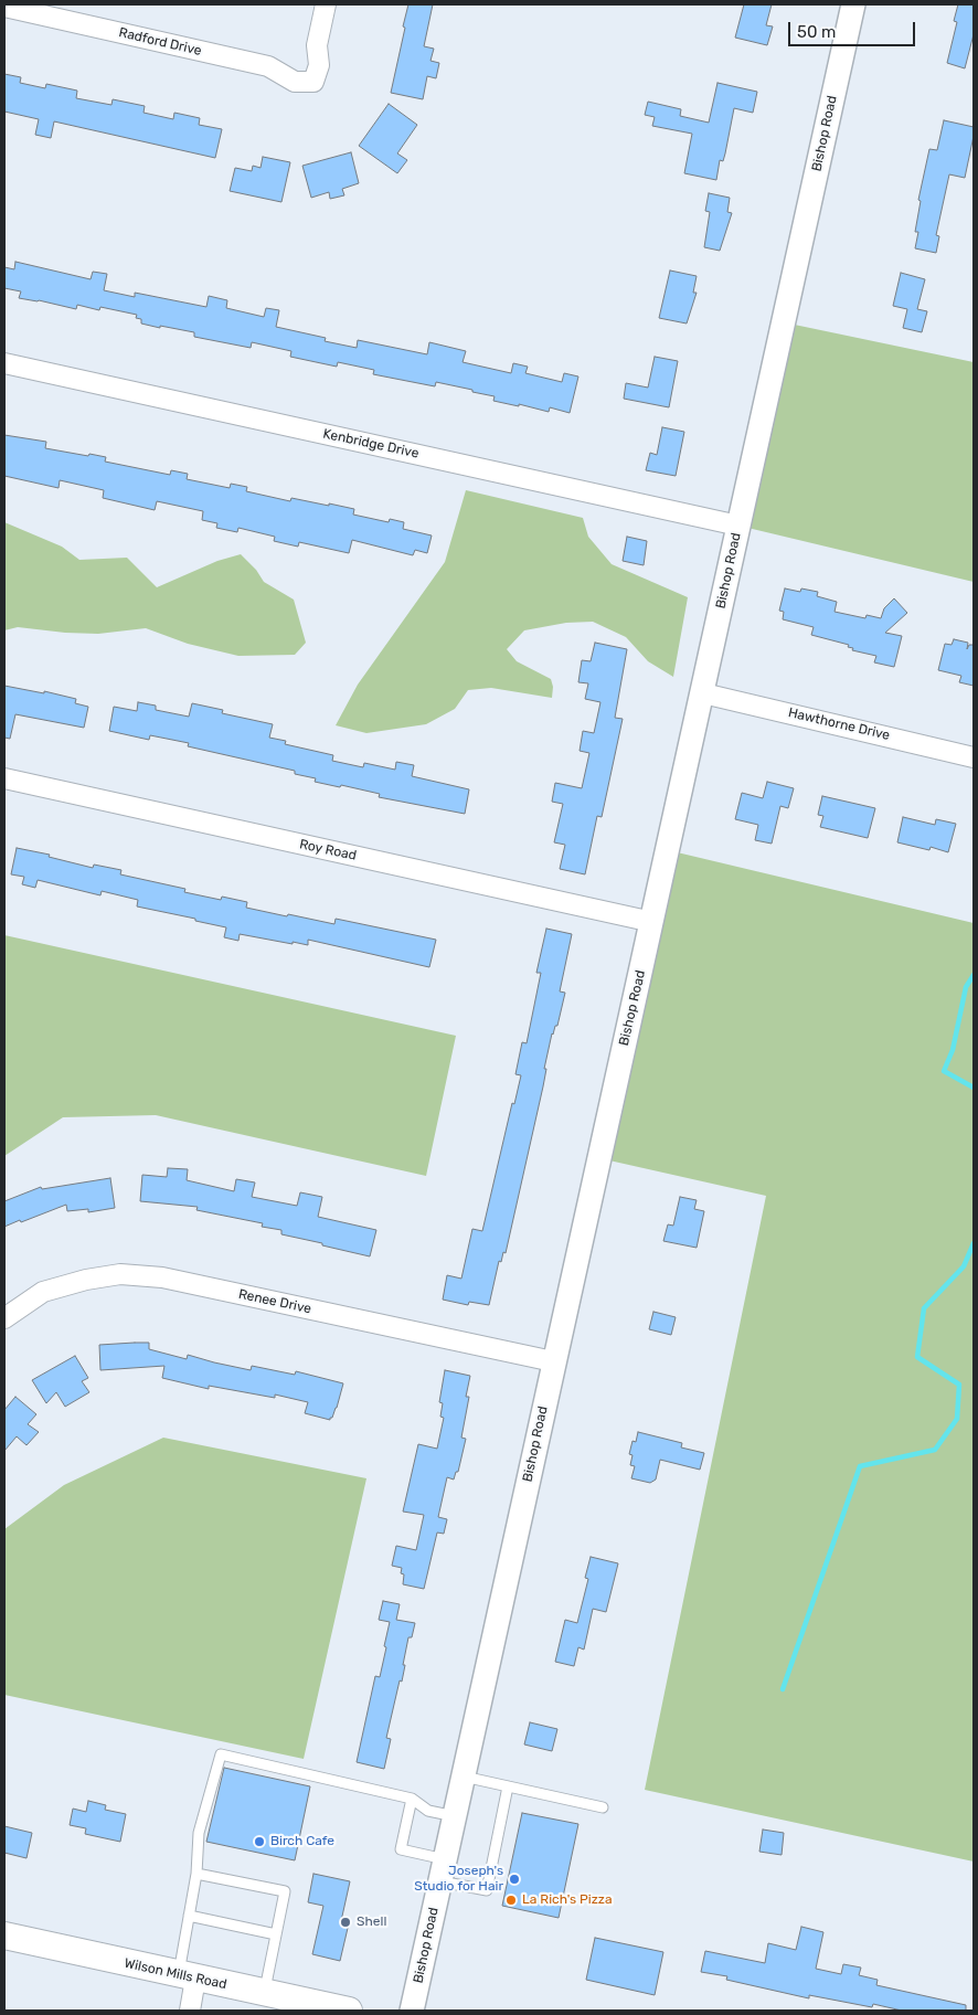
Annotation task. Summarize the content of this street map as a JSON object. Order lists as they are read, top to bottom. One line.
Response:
{"streets":{"main road":["Wilson Mills Road"],"street":["Radford Drive","Bishop Road","Kenbridge Drive","Hawthorne Drive","Roy Road","Renee Drive"]},"crossings":[["Bishop Road","Kenbridge Drive"],["Bishop Road","Hawthorne Drive"],["Bishop Road","Roy Road"],["Bishop Road","Renee Drive"]],"places":["Birch Cafe","Joseph's Studio for Hair","La Rich's Pizza","Shell"],"scale_bar":"50 m"}
